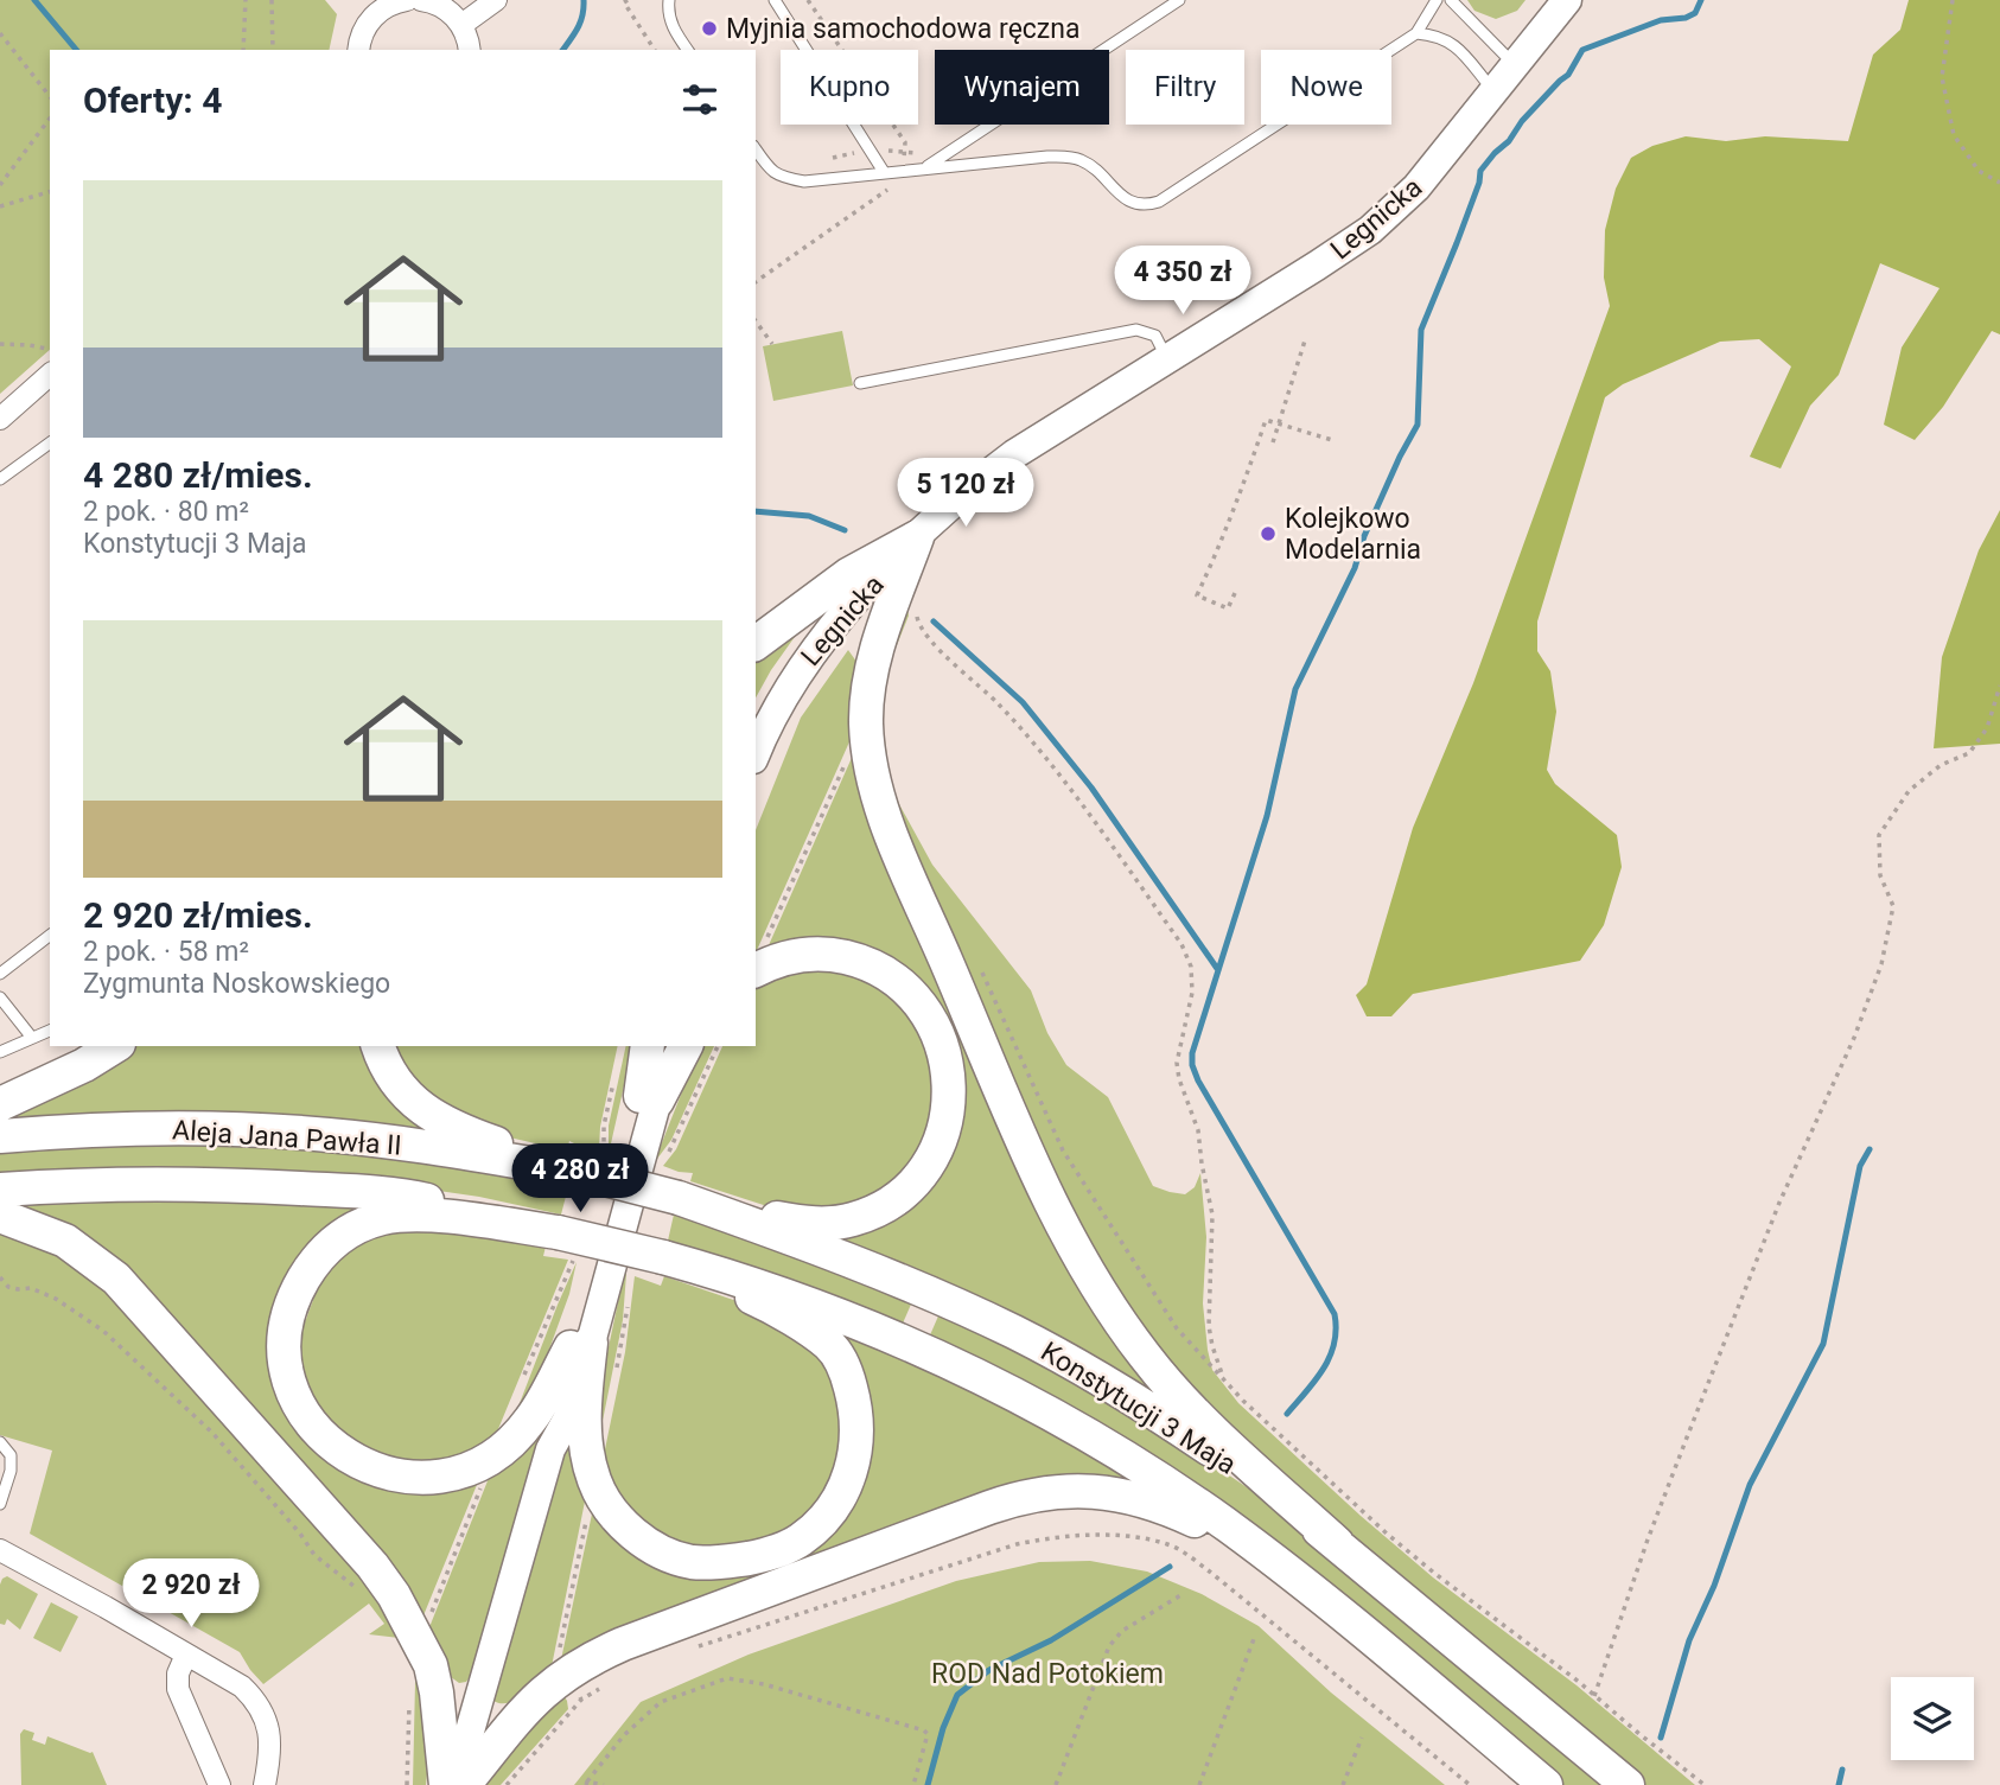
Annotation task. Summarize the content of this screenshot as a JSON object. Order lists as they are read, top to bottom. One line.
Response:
{"streets":{"main road":["Legnicka","Aleja Jana Pawła II","Konstytucji 3 Maja"]},"crossings":[["Aleja Jana Pawła II","Konstytucji 3 Maja"]],"parks":["ROD Nad Potokiem"],"places":["Myjnia samochodowa ręczna","Kolejkowo Modelarnia"],"page":{"chip":["Kupno","Wynajem","Filtry","Nowe"],"heading":"Oferty: 4","list":[{"name":"4 280 zł/mies.","note":"2 pok. · 80 m² · Konstytucji 3 Maja"},{"name":"2 920 zł/mies.","note":"2 pok. · 58 m² · Zygmunta Noskowskiego"}],"price":["4 350 zł","5 120 zł","4 280 zł","2 920 zł"]}}
